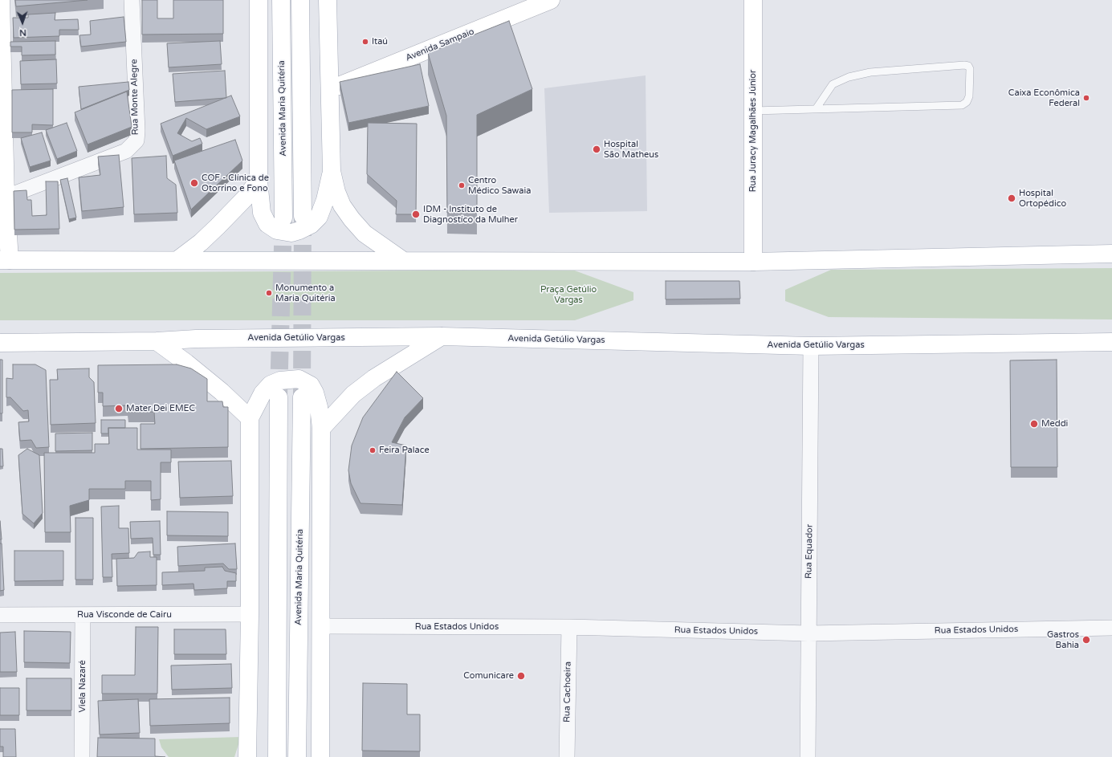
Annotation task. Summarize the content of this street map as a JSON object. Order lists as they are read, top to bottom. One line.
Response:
{"streets":{"main road":["Avenida Sampaio","Avenida Maria Quitéria","Rua Juracy Magalhães Júnior","Avenida Getúlio Vargas"],"street":["Rua Monte Alegre","Rua Equador","Rua Visconde de Cairu","Rua Estados Unidos","Viela Nazaré","Rua Cachoeira"]},"crossings":[["Avenida Getúlio Vargas","Rua Equador"],["Rua Equador","Rua Estados Unidos"],["Rua Visconde de Cairu","Viela Nazaré"],["Rua Estados Unidos","Rua Cachoeira"]],"parks":["Praça Getúlio Vargas"],"places":["Itaú","Caixa Econômica Federal","Hospital São Matheus","COF - Clínica de Otorrino e Fono","Centro Médico Sawaia","Hospital Ortopédico","IDM - Instituto de Diagnostíco da Mulher","Monumento a Maria Quitéria","Mater Dei EMEC","Meddi","Feira Palace","Gastros Bahia","Comunicare"],"north":"bottom"}
